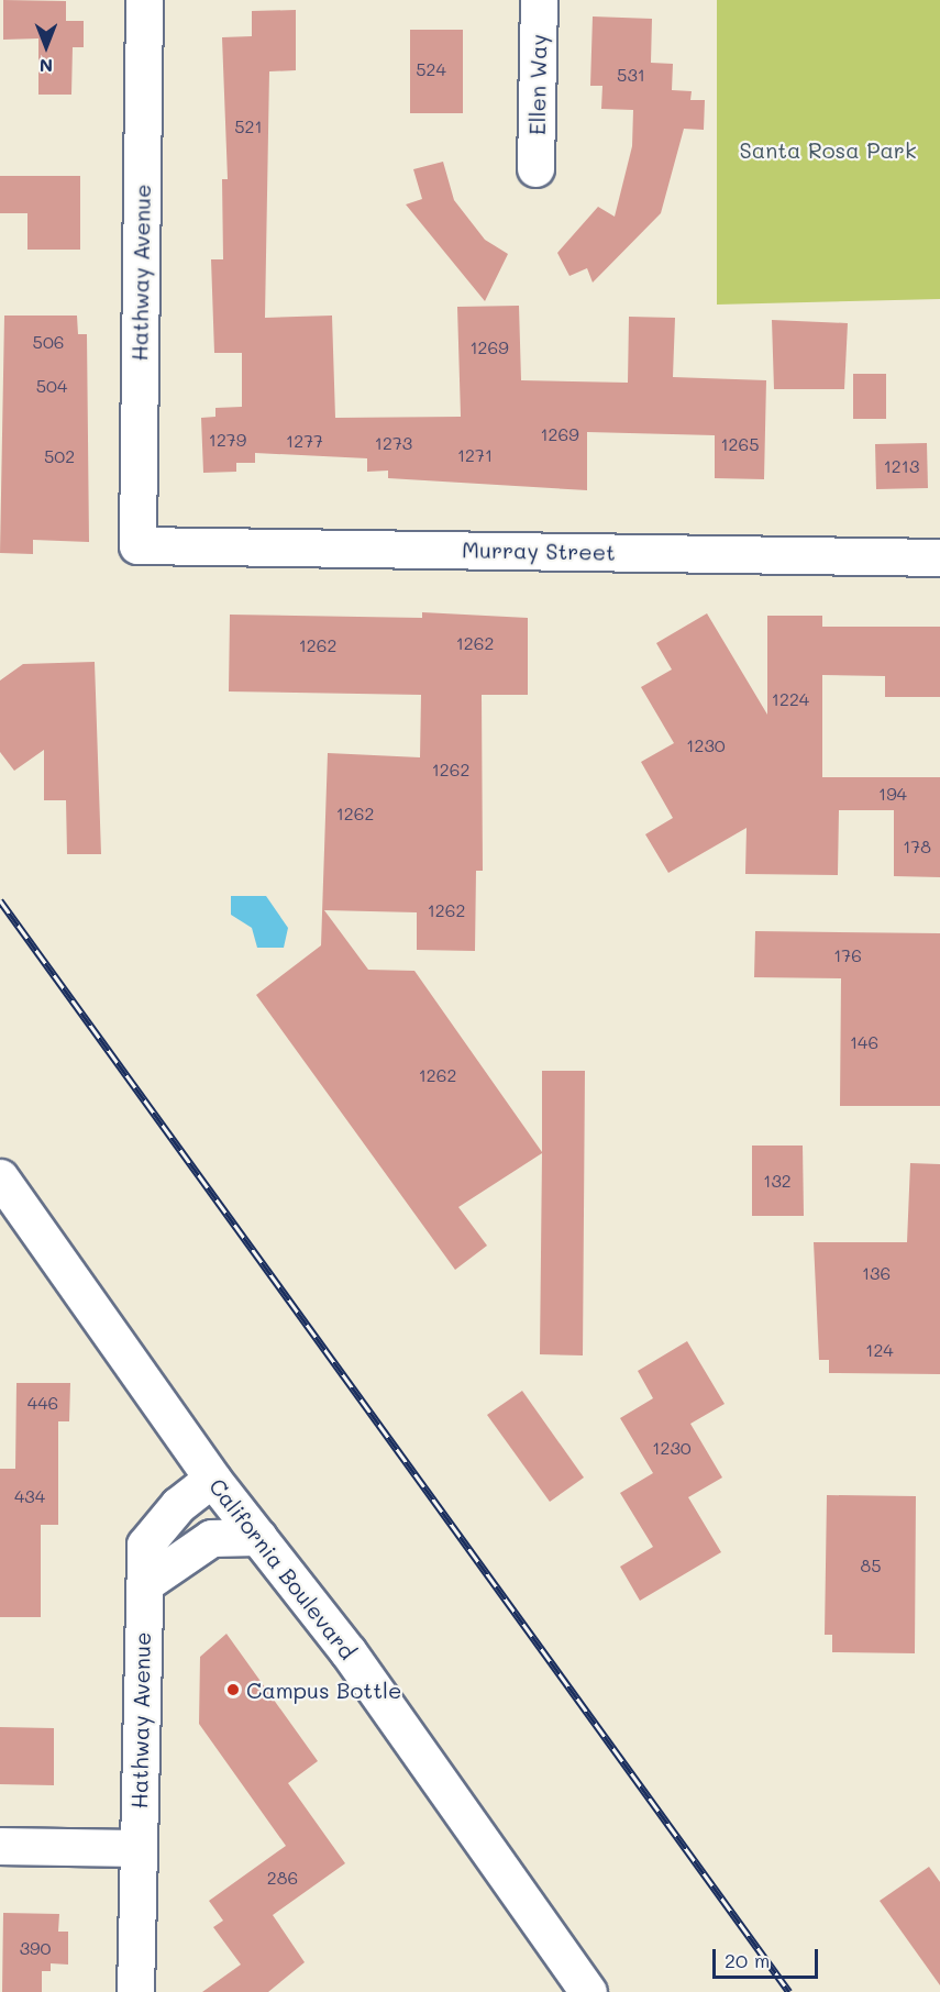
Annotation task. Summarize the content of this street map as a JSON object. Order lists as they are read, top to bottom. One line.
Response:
{"streets":{"street":["Ellen Way","Hathway Avenue","Murray Street","California Boulevard"]},"crossings":[["Hathway Avenue","Murray Street"],["Hathway Avenue","California Boulevard"]],"parks":["Santa Rosa Park"],"places":["Campus Bottle"],"house_numbers":["524","531","521","506","1269","504","1269","1279","1277","1273","1265","1271","502","1213","1262","1262","1224","1230","1262","194","1262","178","1262","176","146","1262","132","136","124","446","1230","434","85","286","390"],"scale_bar":"20 m","north":"bottom"}
